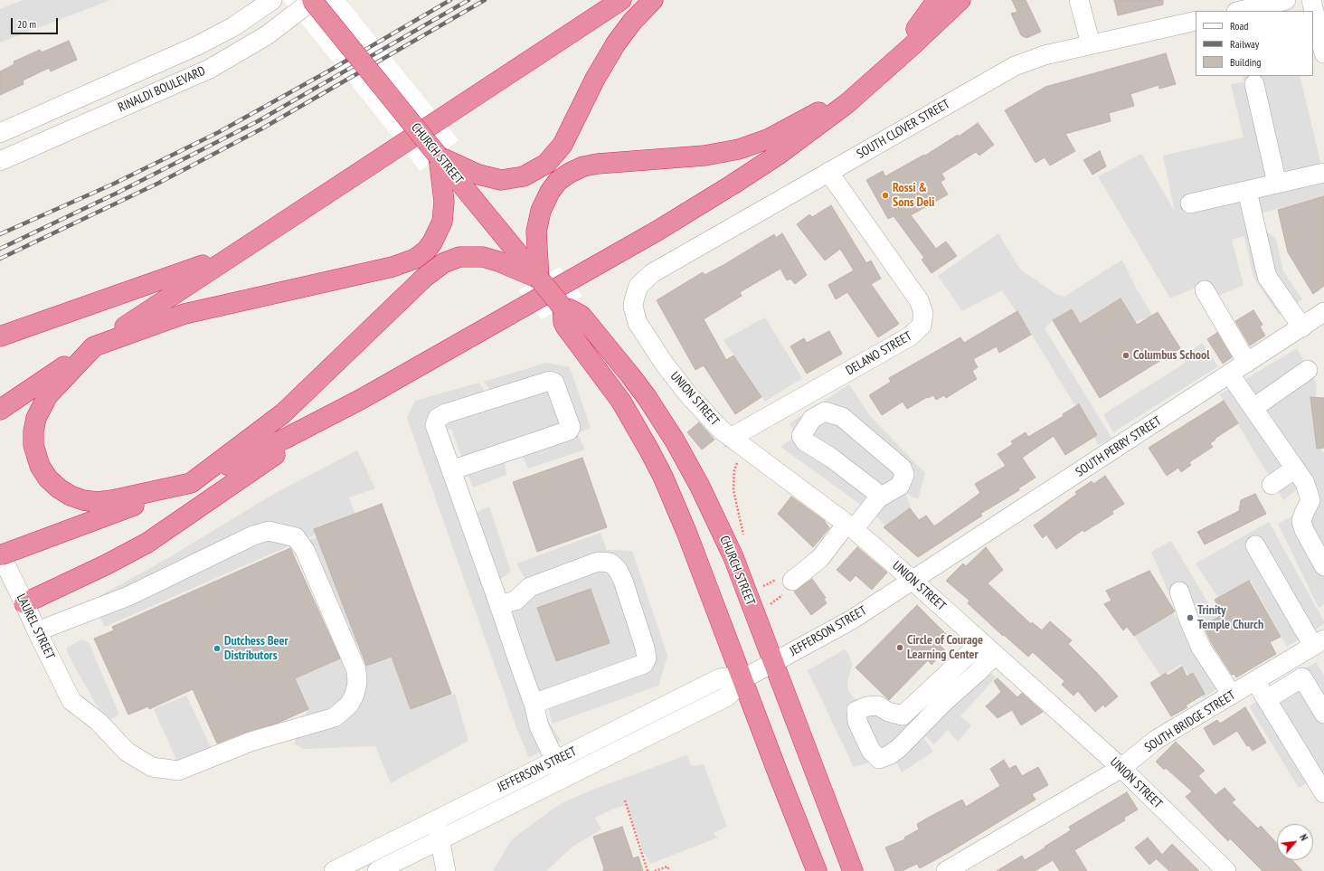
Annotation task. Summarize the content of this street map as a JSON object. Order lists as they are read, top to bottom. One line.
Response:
{"streets":{"highway":["CHURCH STREET"],"street":["RINALDI BOULEVARD","SOUTH CLOVER STREET","DELANO STREET","UNION STREET","SOUTH PERRY STREET","LAUREL STREET","JEFFERSON STREET","SOUTH BRIDGE STREET"]},"crossings":[["RINALDI BOULEVARD","CHURCH STREET"],["SOUTH CLOVER STREET","DELANO STREET"],["SOUTH CLOVER STREET","UNION STREET"],["CHURCH STREET","JEFFERSON STREET"],["DELANO STREET","UNION STREET"],["UNION STREET","SOUTH PERRY STREET"],["UNION STREET","JEFFERSON STREET"],["UNION STREET","SOUTH BRIDGE STREET"],["SOUTH PERRY STREET","JEFFERSON STREET"]],"places":["Rossi & Sons Deli","Columbus School","Trinity Temple Church","Circle of Courage Learning Center","Dutchess Beer Distributors"],"legend":["Road","Railway","Building"],"scale_bar":"20 m","north":"top right"}
